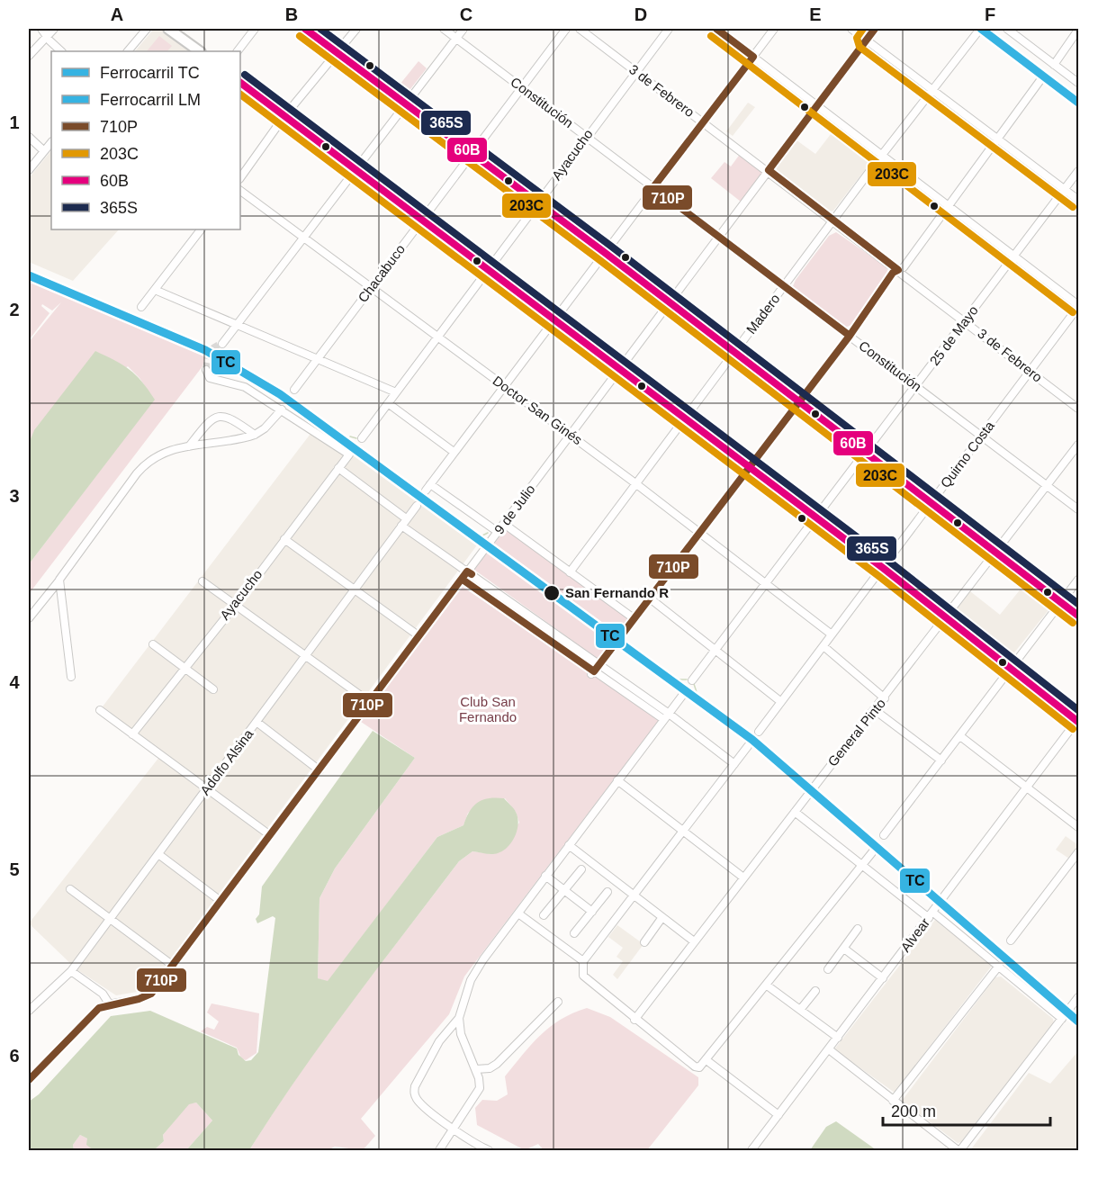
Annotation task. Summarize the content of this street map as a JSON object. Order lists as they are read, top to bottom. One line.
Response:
{"streets":{"street":["3 de Febrero","Constitución","Ayacucho","Chacabuco","Madero","25 de Mayo","Doctor San Ginés","Quirno Costa","9 de Julio","General Pinto","Adolfo Alsina","Alvear"]},"crossings":[["3 de Febrero","Ayacucho"],["3 de Febrero","Madero"],["3 de Febrero","25 de Mayo"],["3 de Febrero","Quirno Costa"],["3 de Febrero","9 de Julio"],["Constitución","Ayacucho"],["Constitución","Chacabuco"],["Constitución","Madero"],["Constitución","25 de Mayo"],["Constitución","Quirno Costa"],["Constitución","9 de Julio"],["Constitución","General Pinto"],["Ayacucho","Doctor San Ginés"],["Chacabuco","Doctor San Ginés"],["Madero","Doctor San Ginés"],["25 de Mayo","Doctor San Ginés"],["Doctor San Ginés","Quirno Costa"],["Doctor San Ginés","9 de Julio"]],"parks":["Club San Fernando"],"places":["San Fernando R"],"lines":["rail line LM","transit line 710P","transit line 203C","transit line 60B","transit line 365S","rail line TC"],"legend":["Ferrocarril TC","Ferrocarril LM","710P","203C","60B","365S"],"scale_bar":"200 m","grid":{"columns":["A","B","C","D","E","F"],"rows":["1","2","3","4","5","6"]}}
